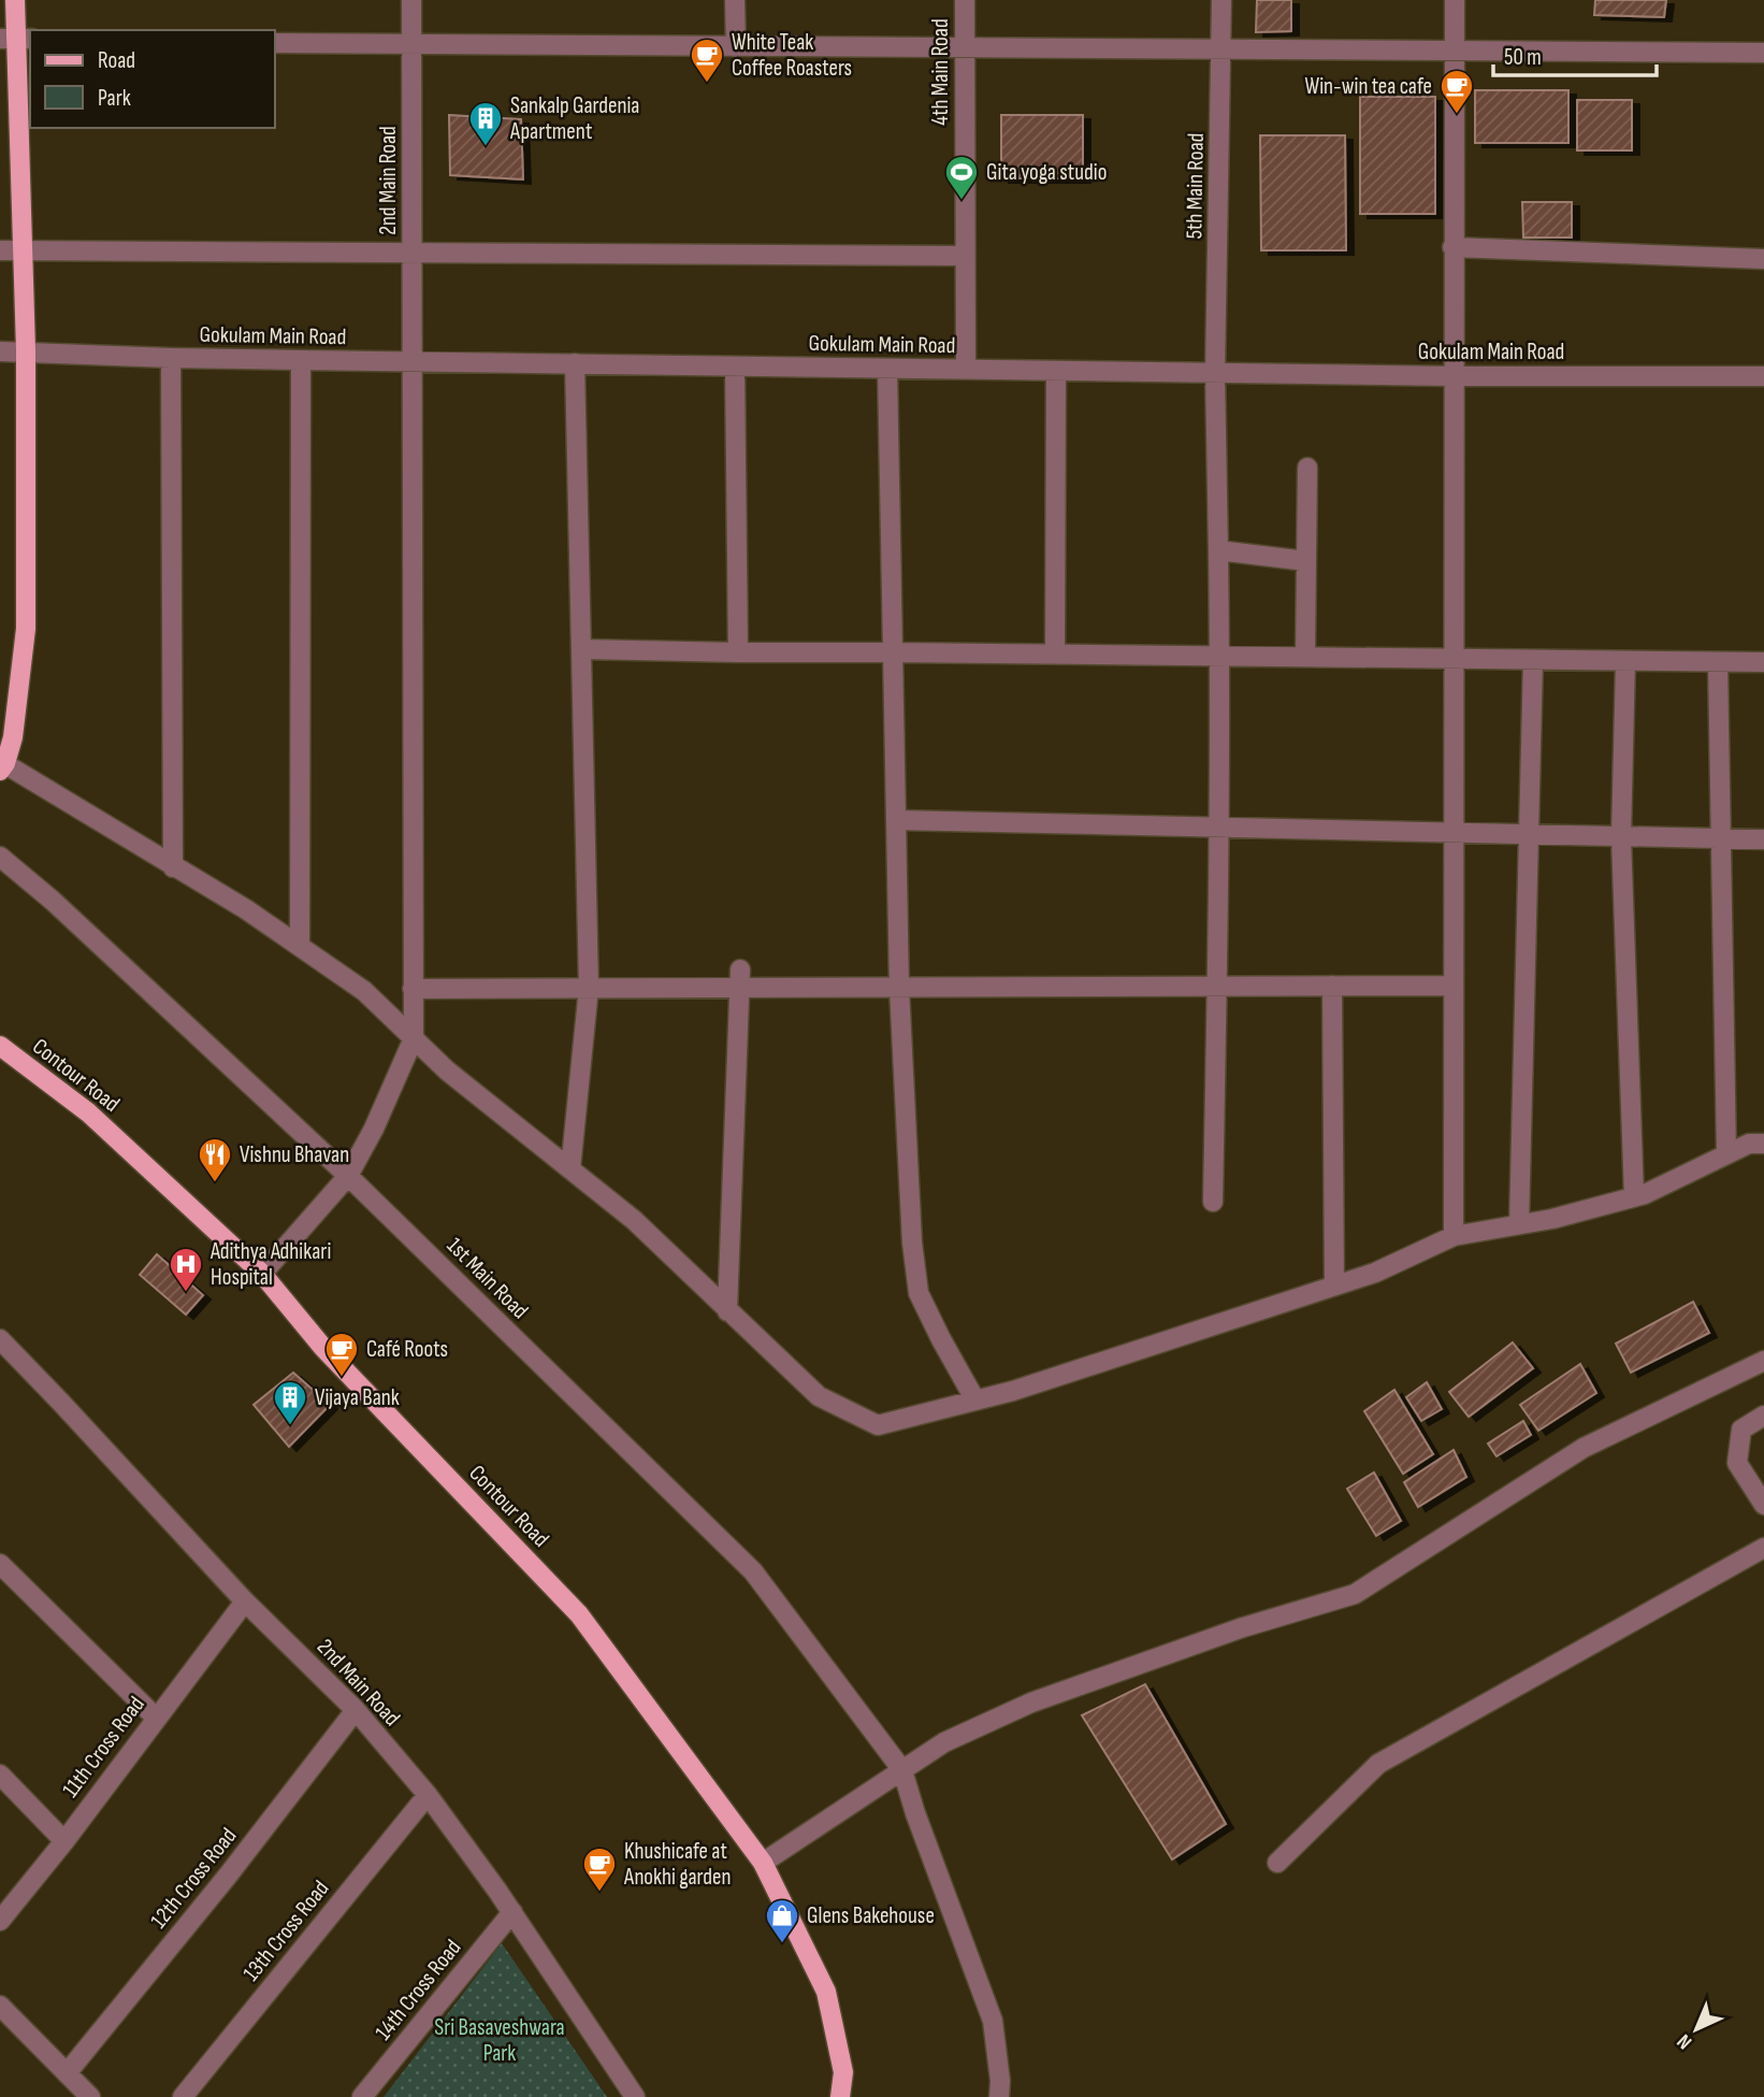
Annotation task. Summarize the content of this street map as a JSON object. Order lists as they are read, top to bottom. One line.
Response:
{"streets":{"main road":["Contour Road"],"street":["4th Main Road","2nd Main Road","5th Main Road","Gokulam Main Road","1st Main Road","11th Cross Road","12th Cross Road","13th Cross Road","14th Cross Road"]},"crossings":[["4th Main Road","Gokulam Main Road"],["2nd Main Road","Gokulam Main Road"],["2nd Main Road","11th Cross Road"],["2nd Main Road","12th Cross Road"],["2nd Main Road","13th Cross Road"],["2nd Main Road","14th Cross Road"],["5th Main Road","Gokulam Main Road"]],"parks":["Sri Basaveshwara Park"],"places":{"cafe":["White Teak Coffee Roasters","Win-win tea cafe","Café Roots","Khushicafe at Anokhi garden"],"building":["Sankalp Gardenia Apartment","Vijaya Bank"],"sports":["Gita yoga studio"],"restaurant":["Vishnu Bhavan"],"hospital":["Adithya Adhikari Hospital"],"shop":["Glens Bakehouse"]},"legend":["Road","Park"],"scale_bar":"50 m","north":"bottom left"}
